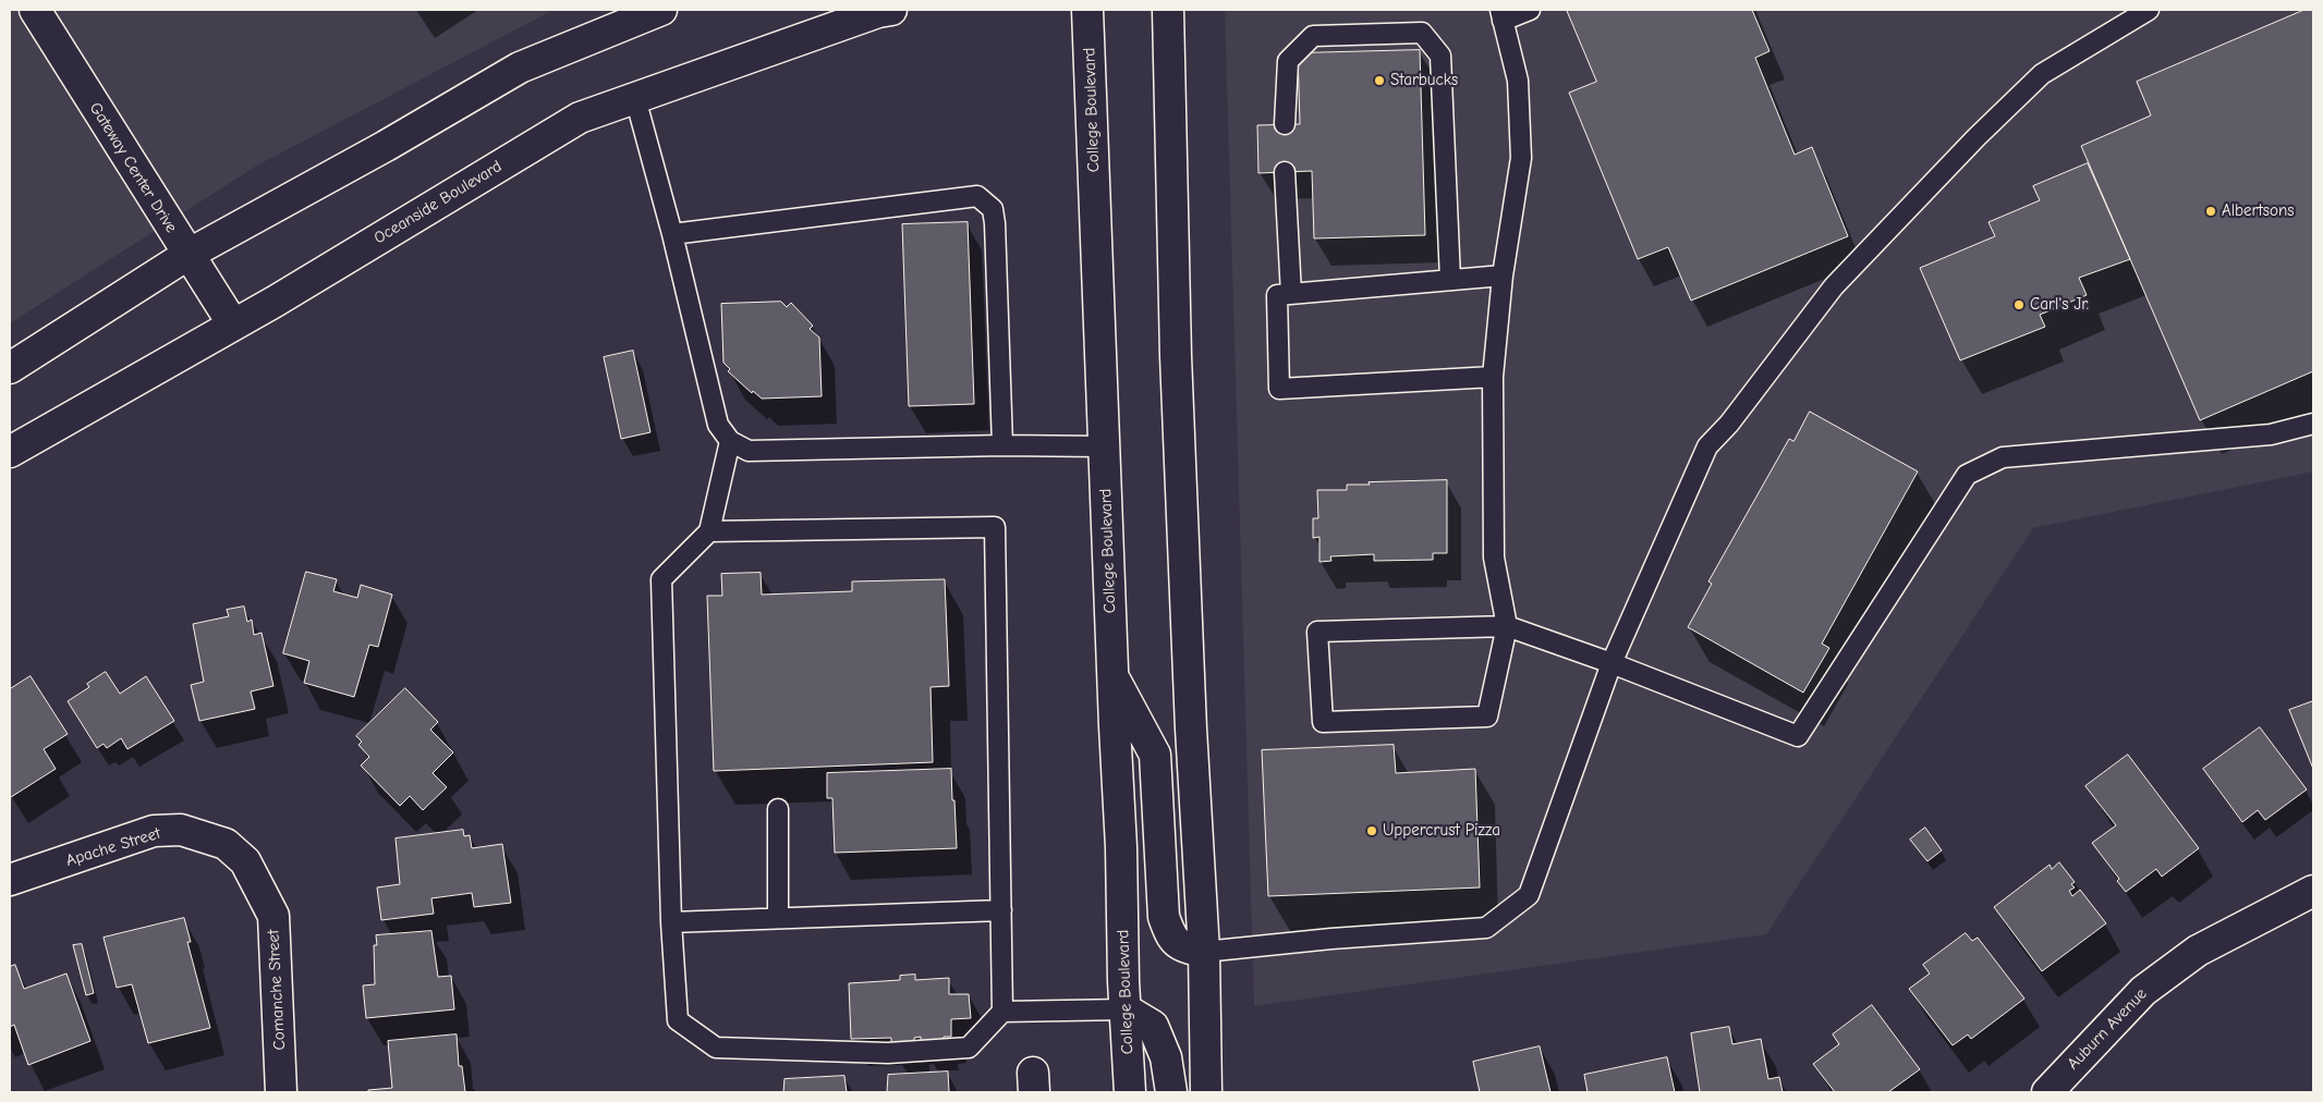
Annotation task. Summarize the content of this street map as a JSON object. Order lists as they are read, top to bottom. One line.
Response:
{"streets":{"main road":["College Boulevard","Gateway Center Drive","Oceanside Boulevard","Apache Street","Comanche Street","Auburn Avenue"]},"crossings":[["Gateway Center Drive","Oceanside Boulevard"],["Apache Street","Comanche Street"]],"places":["Starbucks","Albertsons","Carl's Jr.","Uppercrust Pizza"]}
